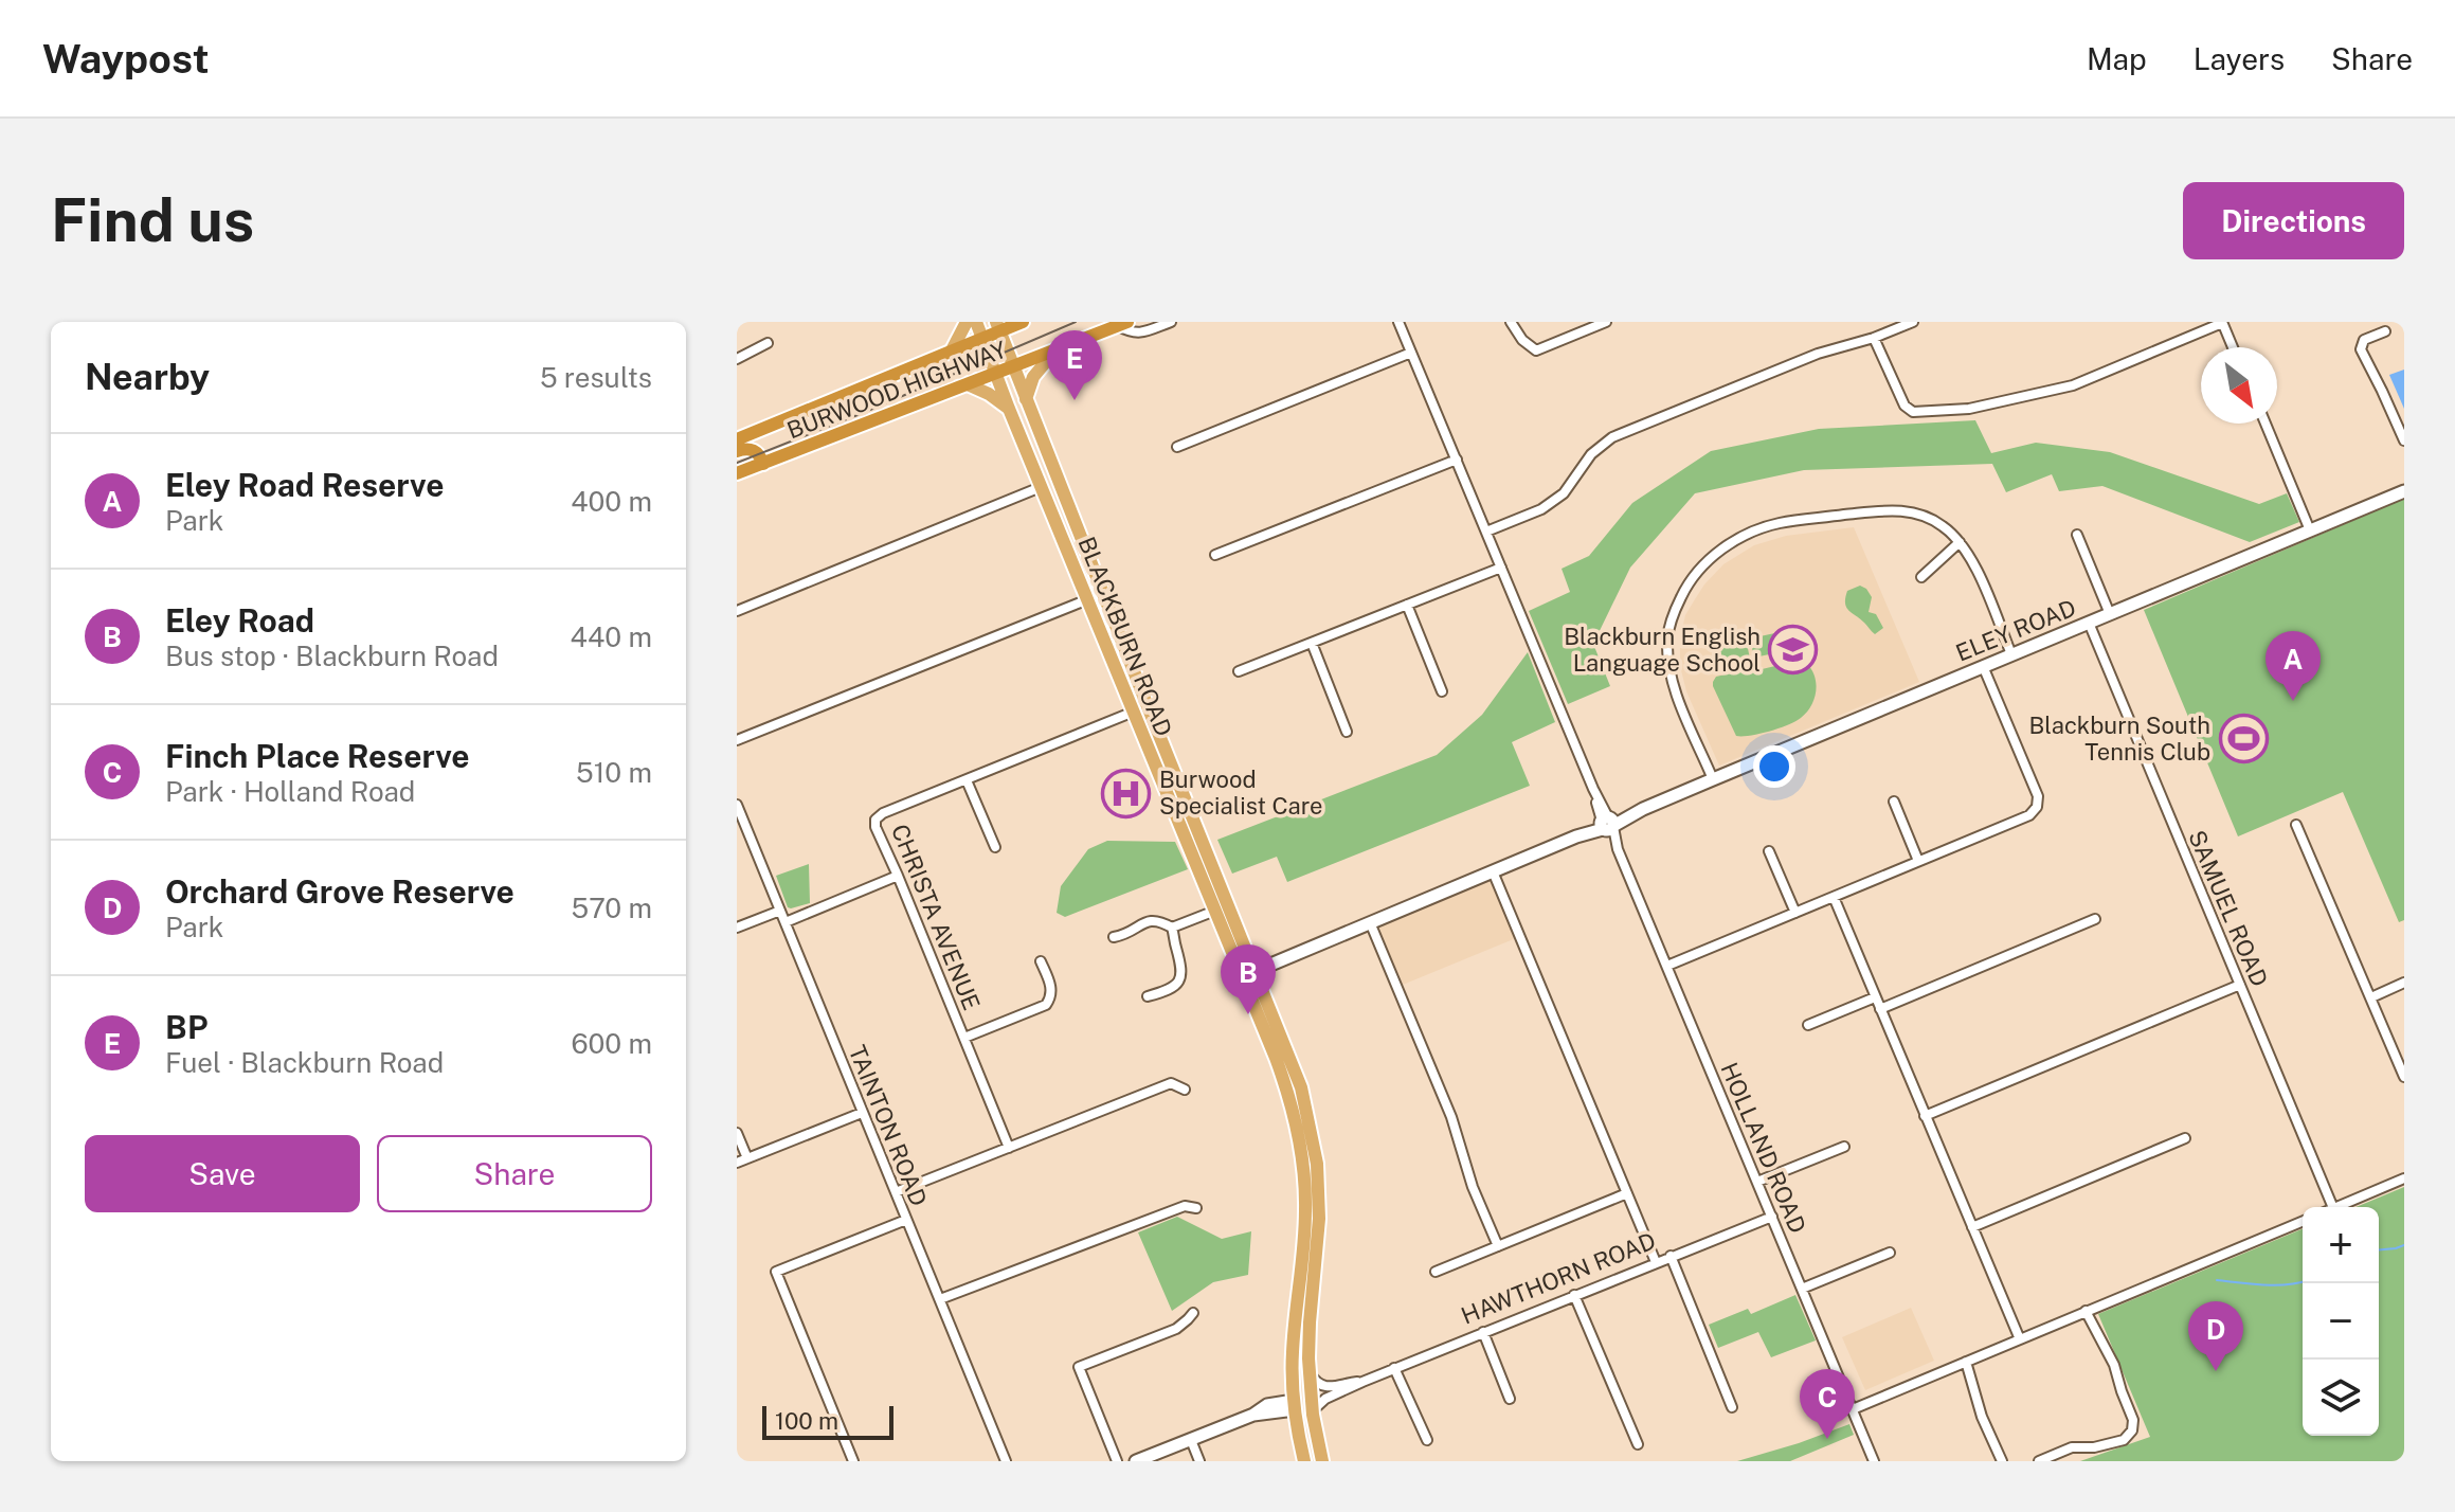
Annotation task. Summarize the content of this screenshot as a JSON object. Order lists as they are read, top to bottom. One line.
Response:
{"streets":{"highway":["BURWOOD HIGHWAY"],"main road":["ELEY ROAD","BLACKBURN ROAD"],"street":["SAMUEL ROAD","CHRISTA AVENUE","TAINTON ROAD","HOLLAND ROAD","HAWTHORN ROAD"]},"crossings":[["BURWOOD HIGHWAY","BLACKBURN ROAD"],["ELEY ROAD","BLACKBURN ROAD"],["ELEY ROAD","SAMUEL ROAD"],["ELEY ROAD","HOLLAND ROAD"],["BLACKBURN ROAD","CHRISTA AVENUE"],["BLACKBURN ROAD","HAWTHORN ROAD"],["HOLLAND ROAD","HAWTHORN ROAD"]],"places":{"school or university":["Blackburn English Language School"],"sports":["Blackburn South Tennis Club"],"hospital":["Burwood Specialist Care"]},"scale_bar":"100 m","north":"bottom right","page":{"header":"Waypost","nav":["Map","Layers","Share"],"buttons":["Directions",["Save","Share"]],"title":"Find us","heading":["Nearby","5 results"],"pins":["E","A","B","D","C"],"list":[{"mark":"A","name":"Eley Road Reserve","note":"Park","value":"400 m"},{"mark":"B","name":"Eley Road","note":"Bus stop · Blackburn Road","value":"440 m"},{"mark":"C","name":"Finch Place Reserve","note":"Park · Holland Road","value":"510 m"},{"mark":"D","name":"Orchard Grove Reserve","note":"Park","value":"570 m"},{"mark":"E","name":"BP","note":"Fuel · Blackburn Road","value":"600 m"}],"map_buttons":["+","−"],"scale":"100 m"}}
